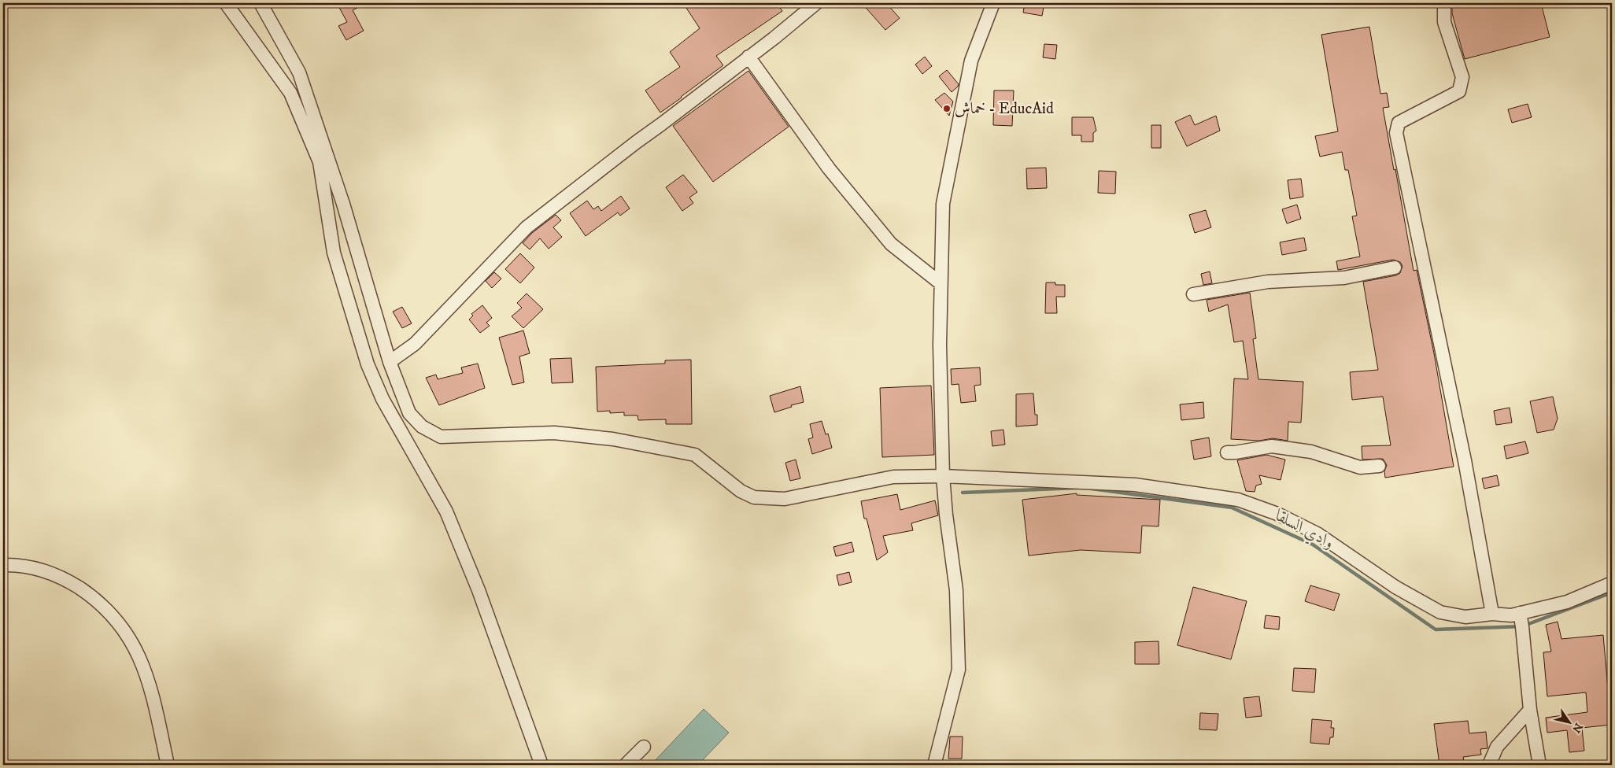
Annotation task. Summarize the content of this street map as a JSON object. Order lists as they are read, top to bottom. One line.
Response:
{"water":["وادي السلقا"],"places":["خماش - EducAid"],"north":"bottom right"}
